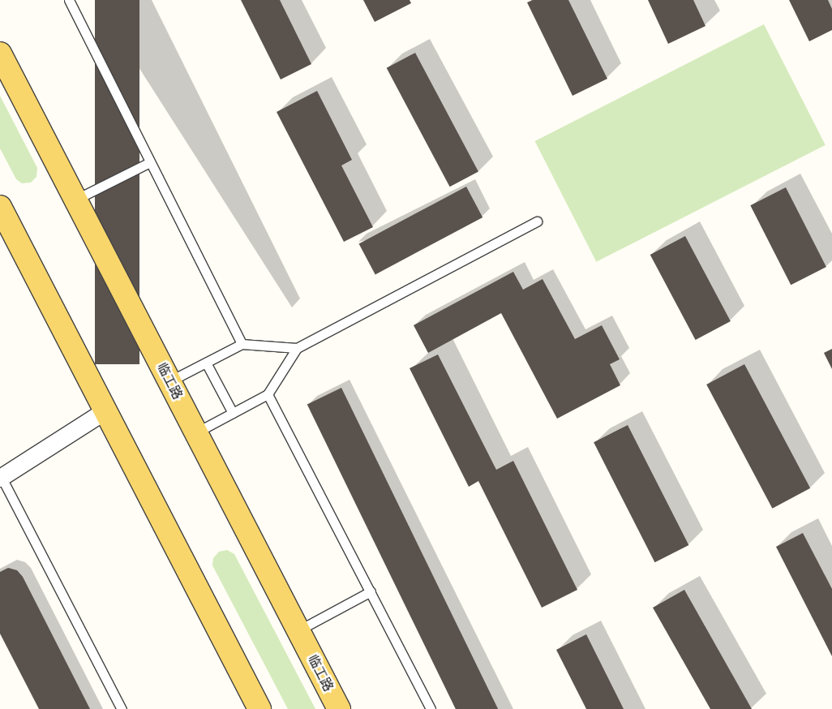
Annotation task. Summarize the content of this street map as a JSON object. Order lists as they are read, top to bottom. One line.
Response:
{"streets":{"main road":["临工路"]}}
